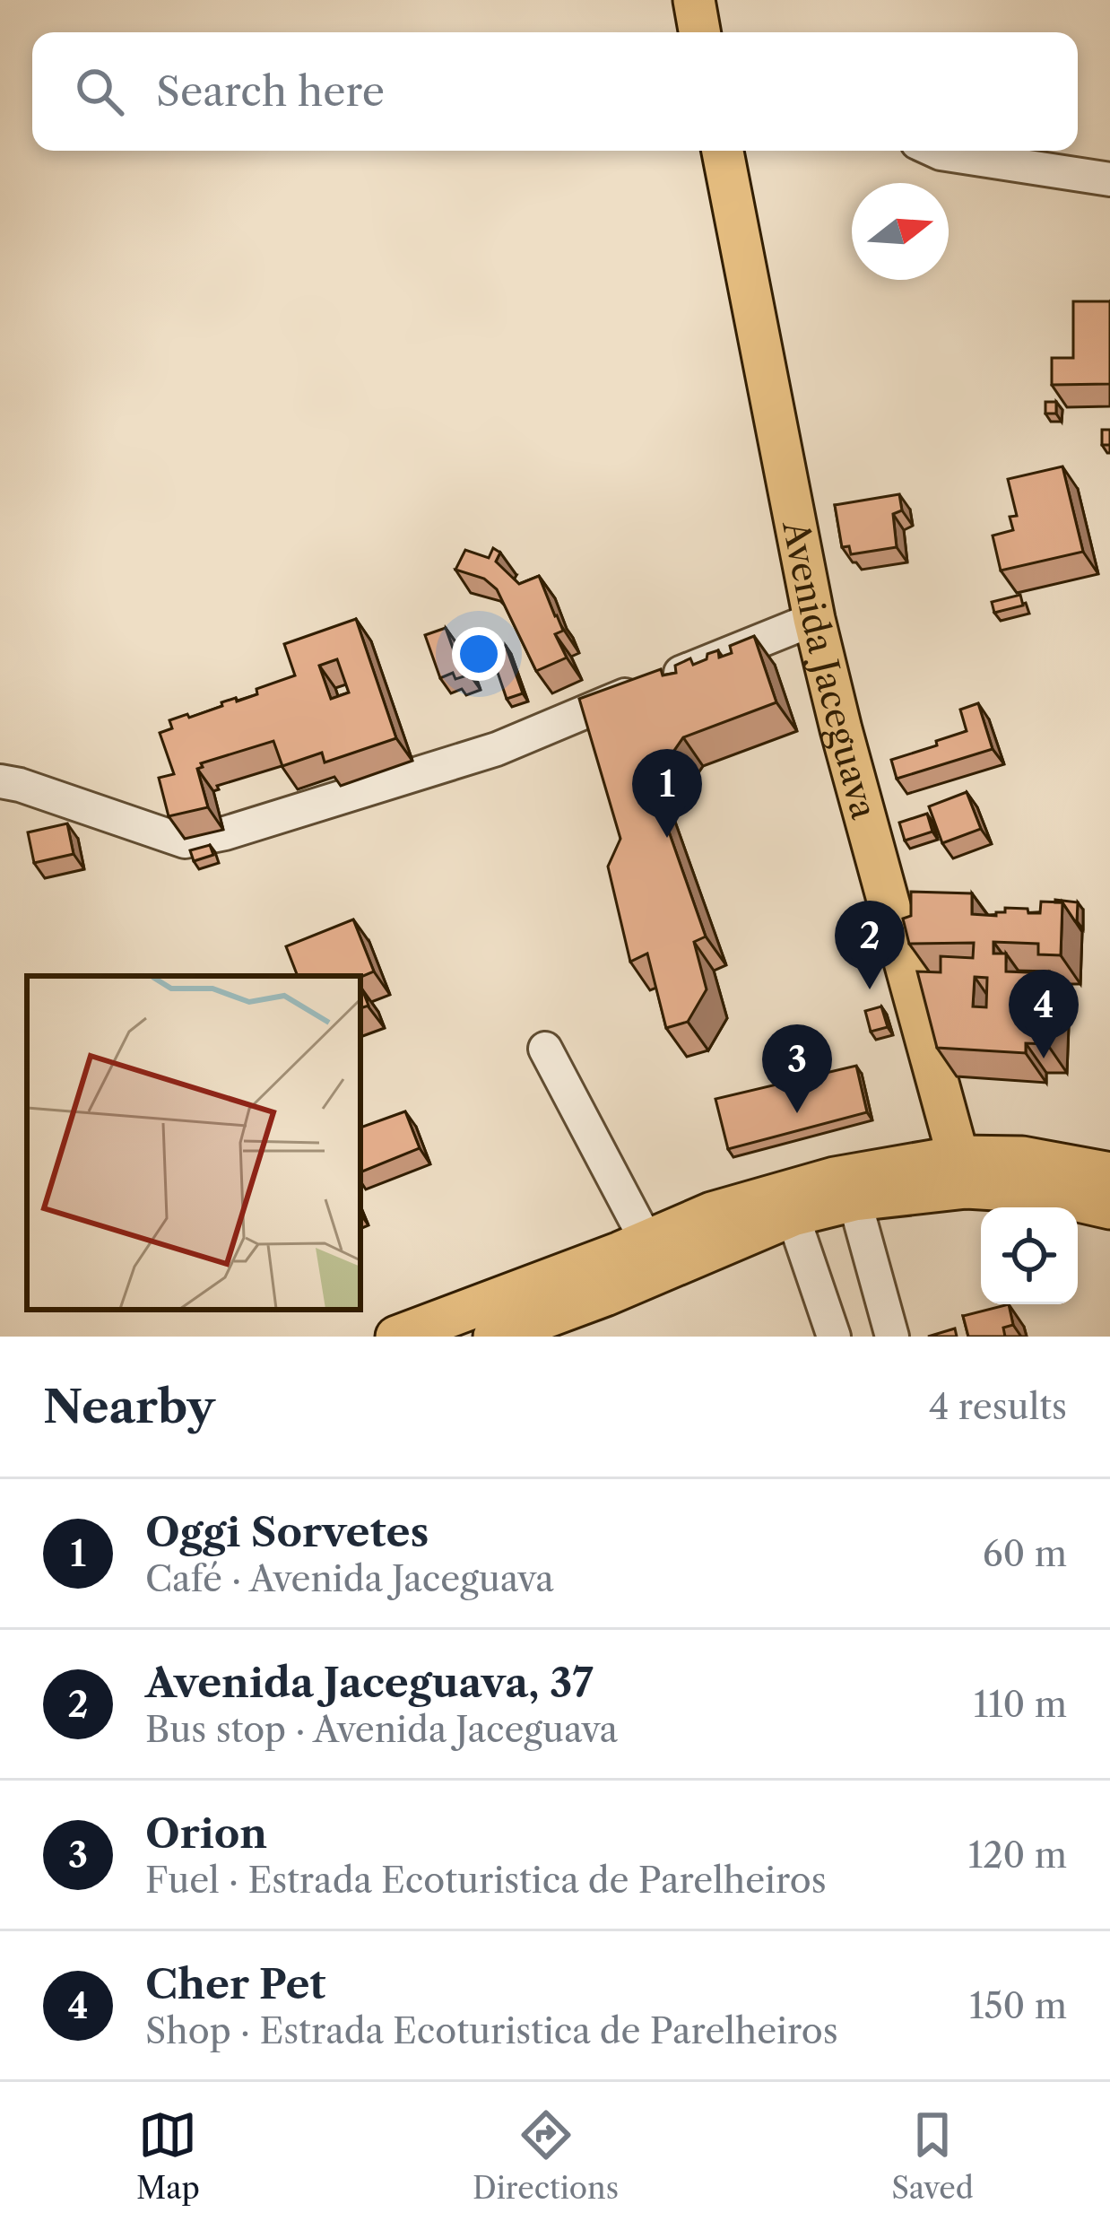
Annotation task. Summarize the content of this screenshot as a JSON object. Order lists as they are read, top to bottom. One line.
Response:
{"streets":{"main road":["Avenida Jaceguava"]},"north":"right","page":{"search":"Search here","pins":["1","2","4","3"],"heading":["Nearby","4 results"],"list":[{"mark":"1","name":"Oggi Sorvetes","note":"Café · Avenida Jaceguava","value":"60 m"},{"mark":"2","name":"Avenida Jaceguava, 37","note":"Bus stop · Avenida Jaceguava","value":"110 m"},{"mark":"3","name":"Orion","note":"Fuel · Estrada Ecoturistica de Parelheiros","value":"120 m"},{"mark":"4","name":"Cher Pet","note":"Shop · Estrada Ecoturistica de Parelheiros","value":"150 m"}],"nav":["Map","Directions","Saved"]}}
